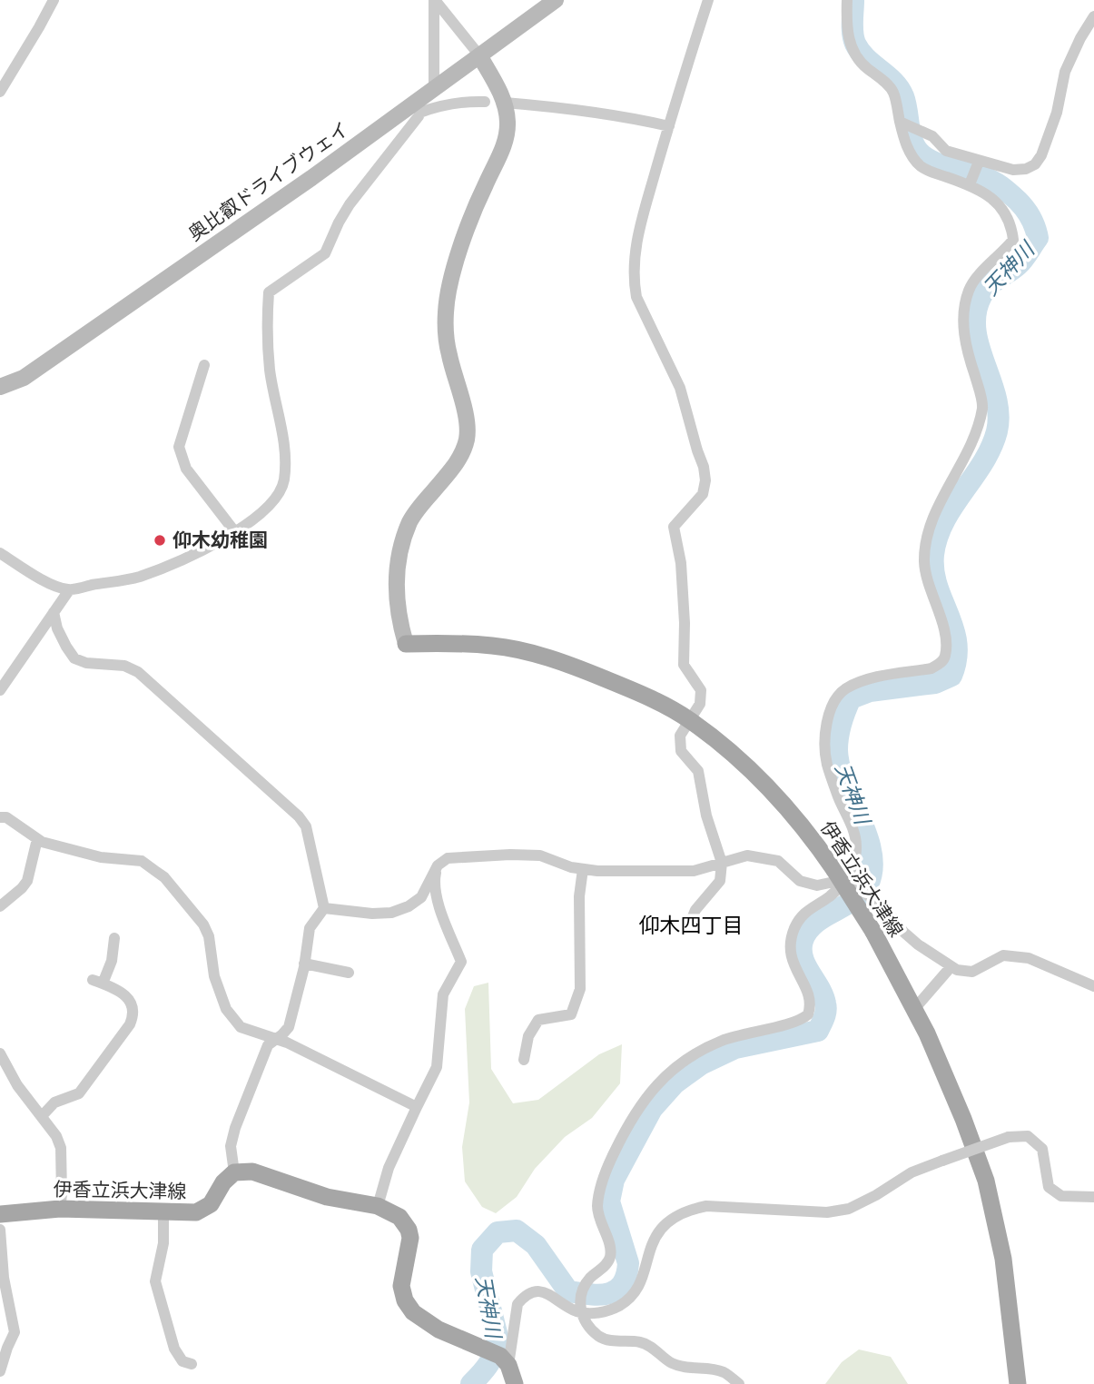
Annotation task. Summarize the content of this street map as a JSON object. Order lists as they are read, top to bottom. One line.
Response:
{"streets":{"main road":["伊香立浜大津線"],"street":["奥比叡ドライブウェイ"]},"districts":["仰木四丁目"],"water":["天神川"],"places":["仰木幼稚園"]}
